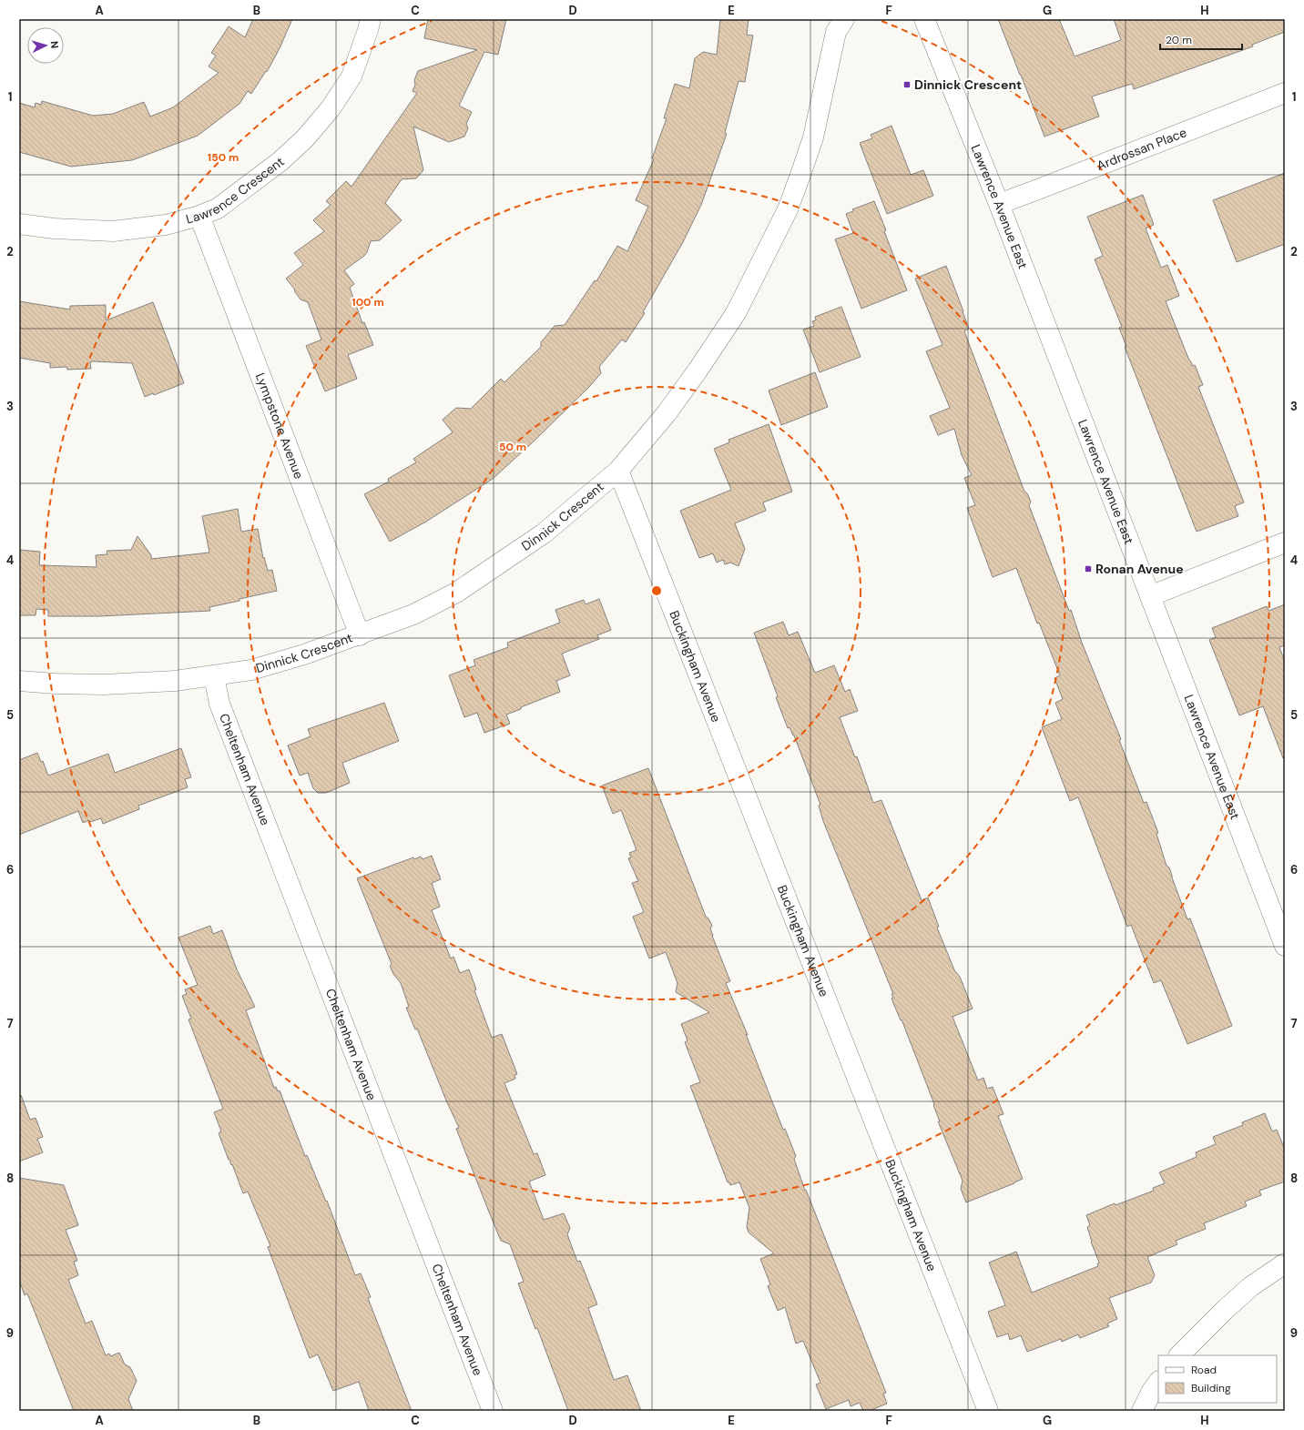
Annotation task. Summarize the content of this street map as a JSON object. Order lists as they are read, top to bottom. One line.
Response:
{"streets":{"street":["Ardrossan Place","Lawrence Crescent","Lawrence Avenue East","Lympstone Avenue","Dinnick Crescent","Buckingham Avenue","Cheltenham Avenue"]},"crossings":[["Ardrossan Place","Lawrence Avenue East"],["Lawrence Crescent","Lympstone Avenue"],["Lympstone Avenue","Dinnick Crescent"],["Dinnick Crescent","Buckingham Avenue"],["Dinnick Crescent","Cheltenham Avenue"]],"places":{"transit":["Dinnick Crescent","Ronan Avenue"]},"legend":["Road","Building"],"scale_bar":"20 m","north":"right","grid":{"columns":["A","B","C","D","E","F","G","H"],"rows":["1","2","3","4","5","6","7","8","9"]},"rings":["150 m","100 m","50 m"]}
